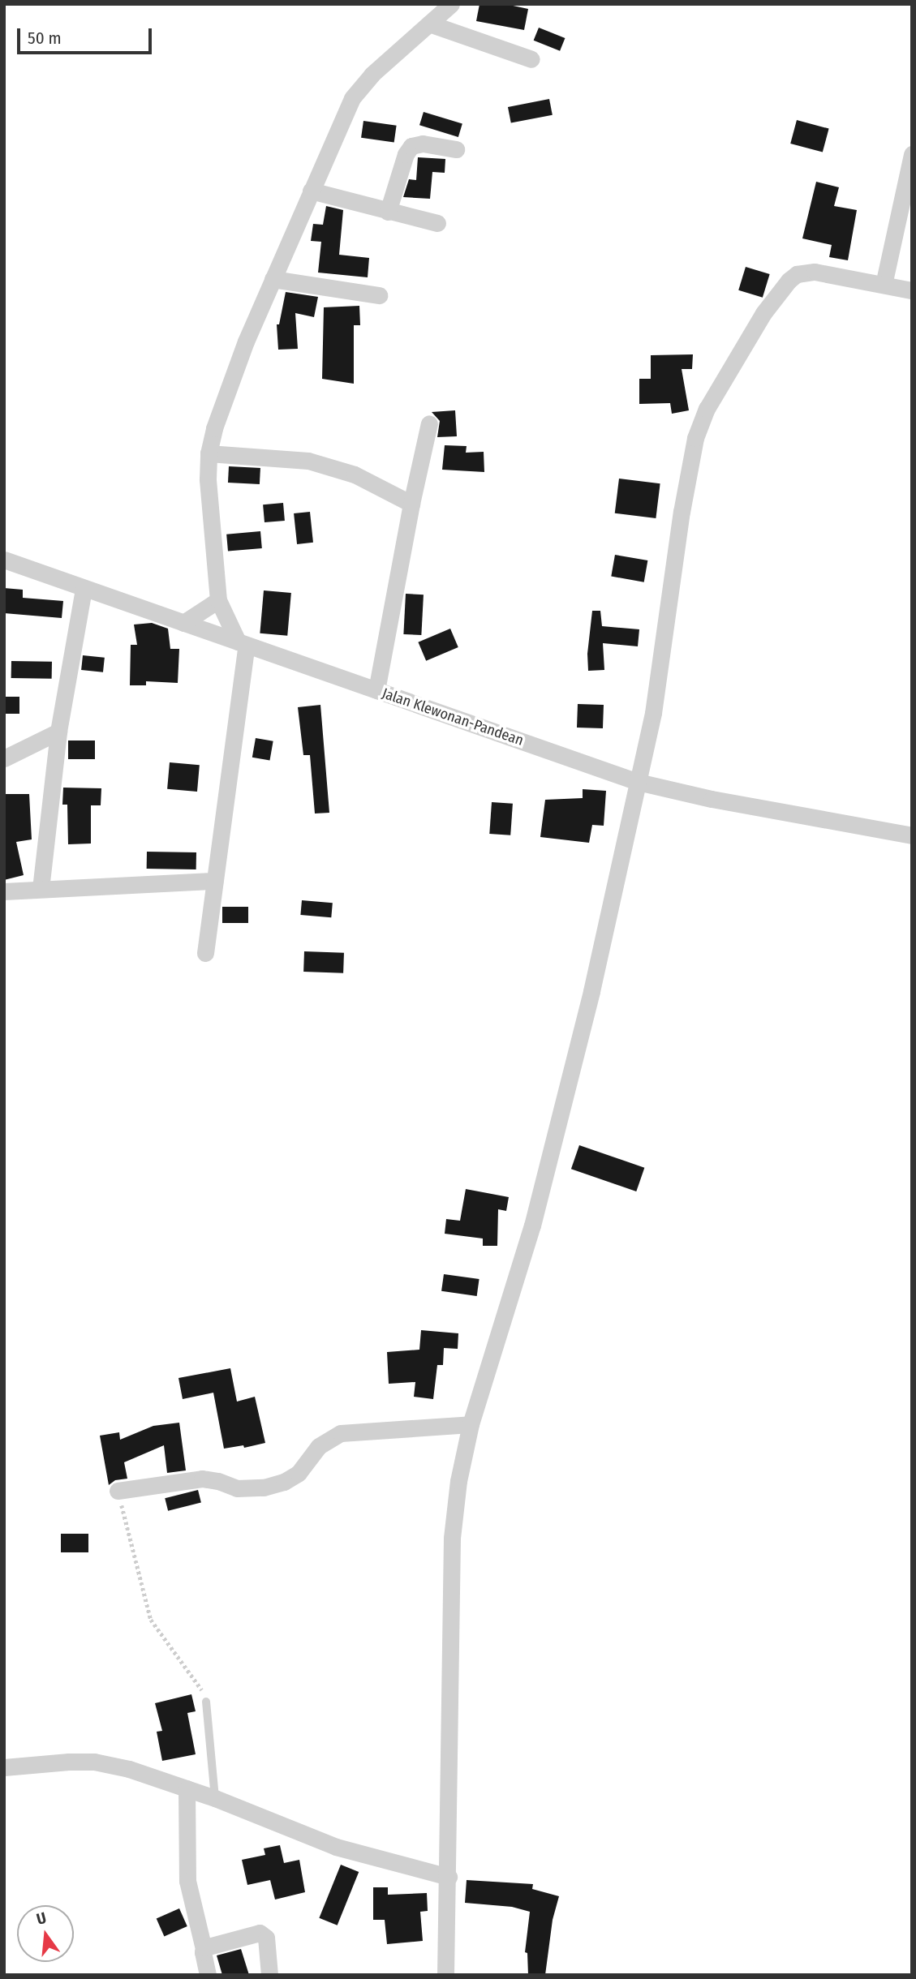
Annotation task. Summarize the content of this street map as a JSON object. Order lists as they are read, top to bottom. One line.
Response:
{"streets":{"street":["Jalan Klewonan-Pandean"]},"scale_bar":"50 m","north":"top"}
